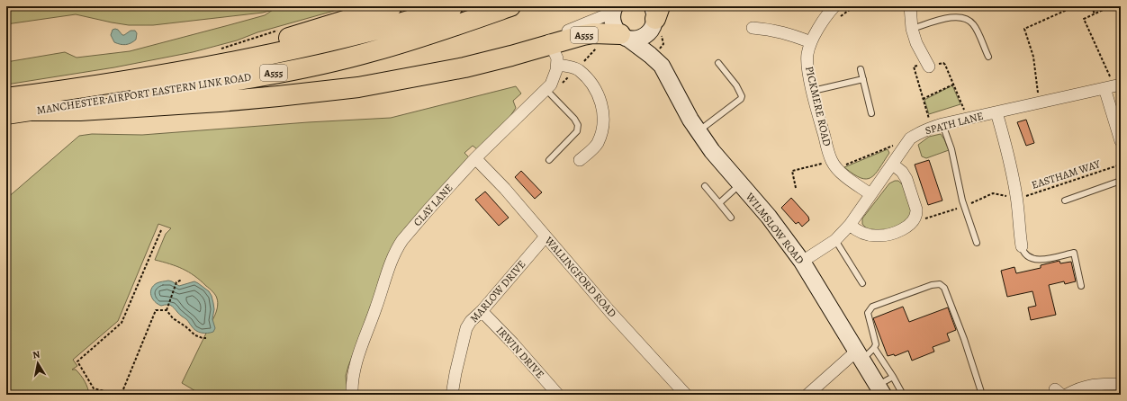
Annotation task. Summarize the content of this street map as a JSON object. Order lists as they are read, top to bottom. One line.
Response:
{"streets":{"highway":["A555","MANCHESTER AIRPORT EASTERN LINK ROAD"],"main road":["WILMSLOW ROAD"],"street":["PICKMERE ROAD","SPATH LANE","CLAY LANE","WALLINGFORD ROAD","MARLOW DRIVE","IRWIN DRIVE"],"path":["EASTHAM WAY"]},"crossings":[["A555","WILMSLOW ROAD"],["SPATH LANE","WILMSLOW ROAD"],["CLAY LANE","WALLINGFORD ROAD"],["WALLINGFORD ROAD","MARLOW DRIVE"],["MARLOW DRIVE","IRWIN DRIVE"]],"north":"top"}
